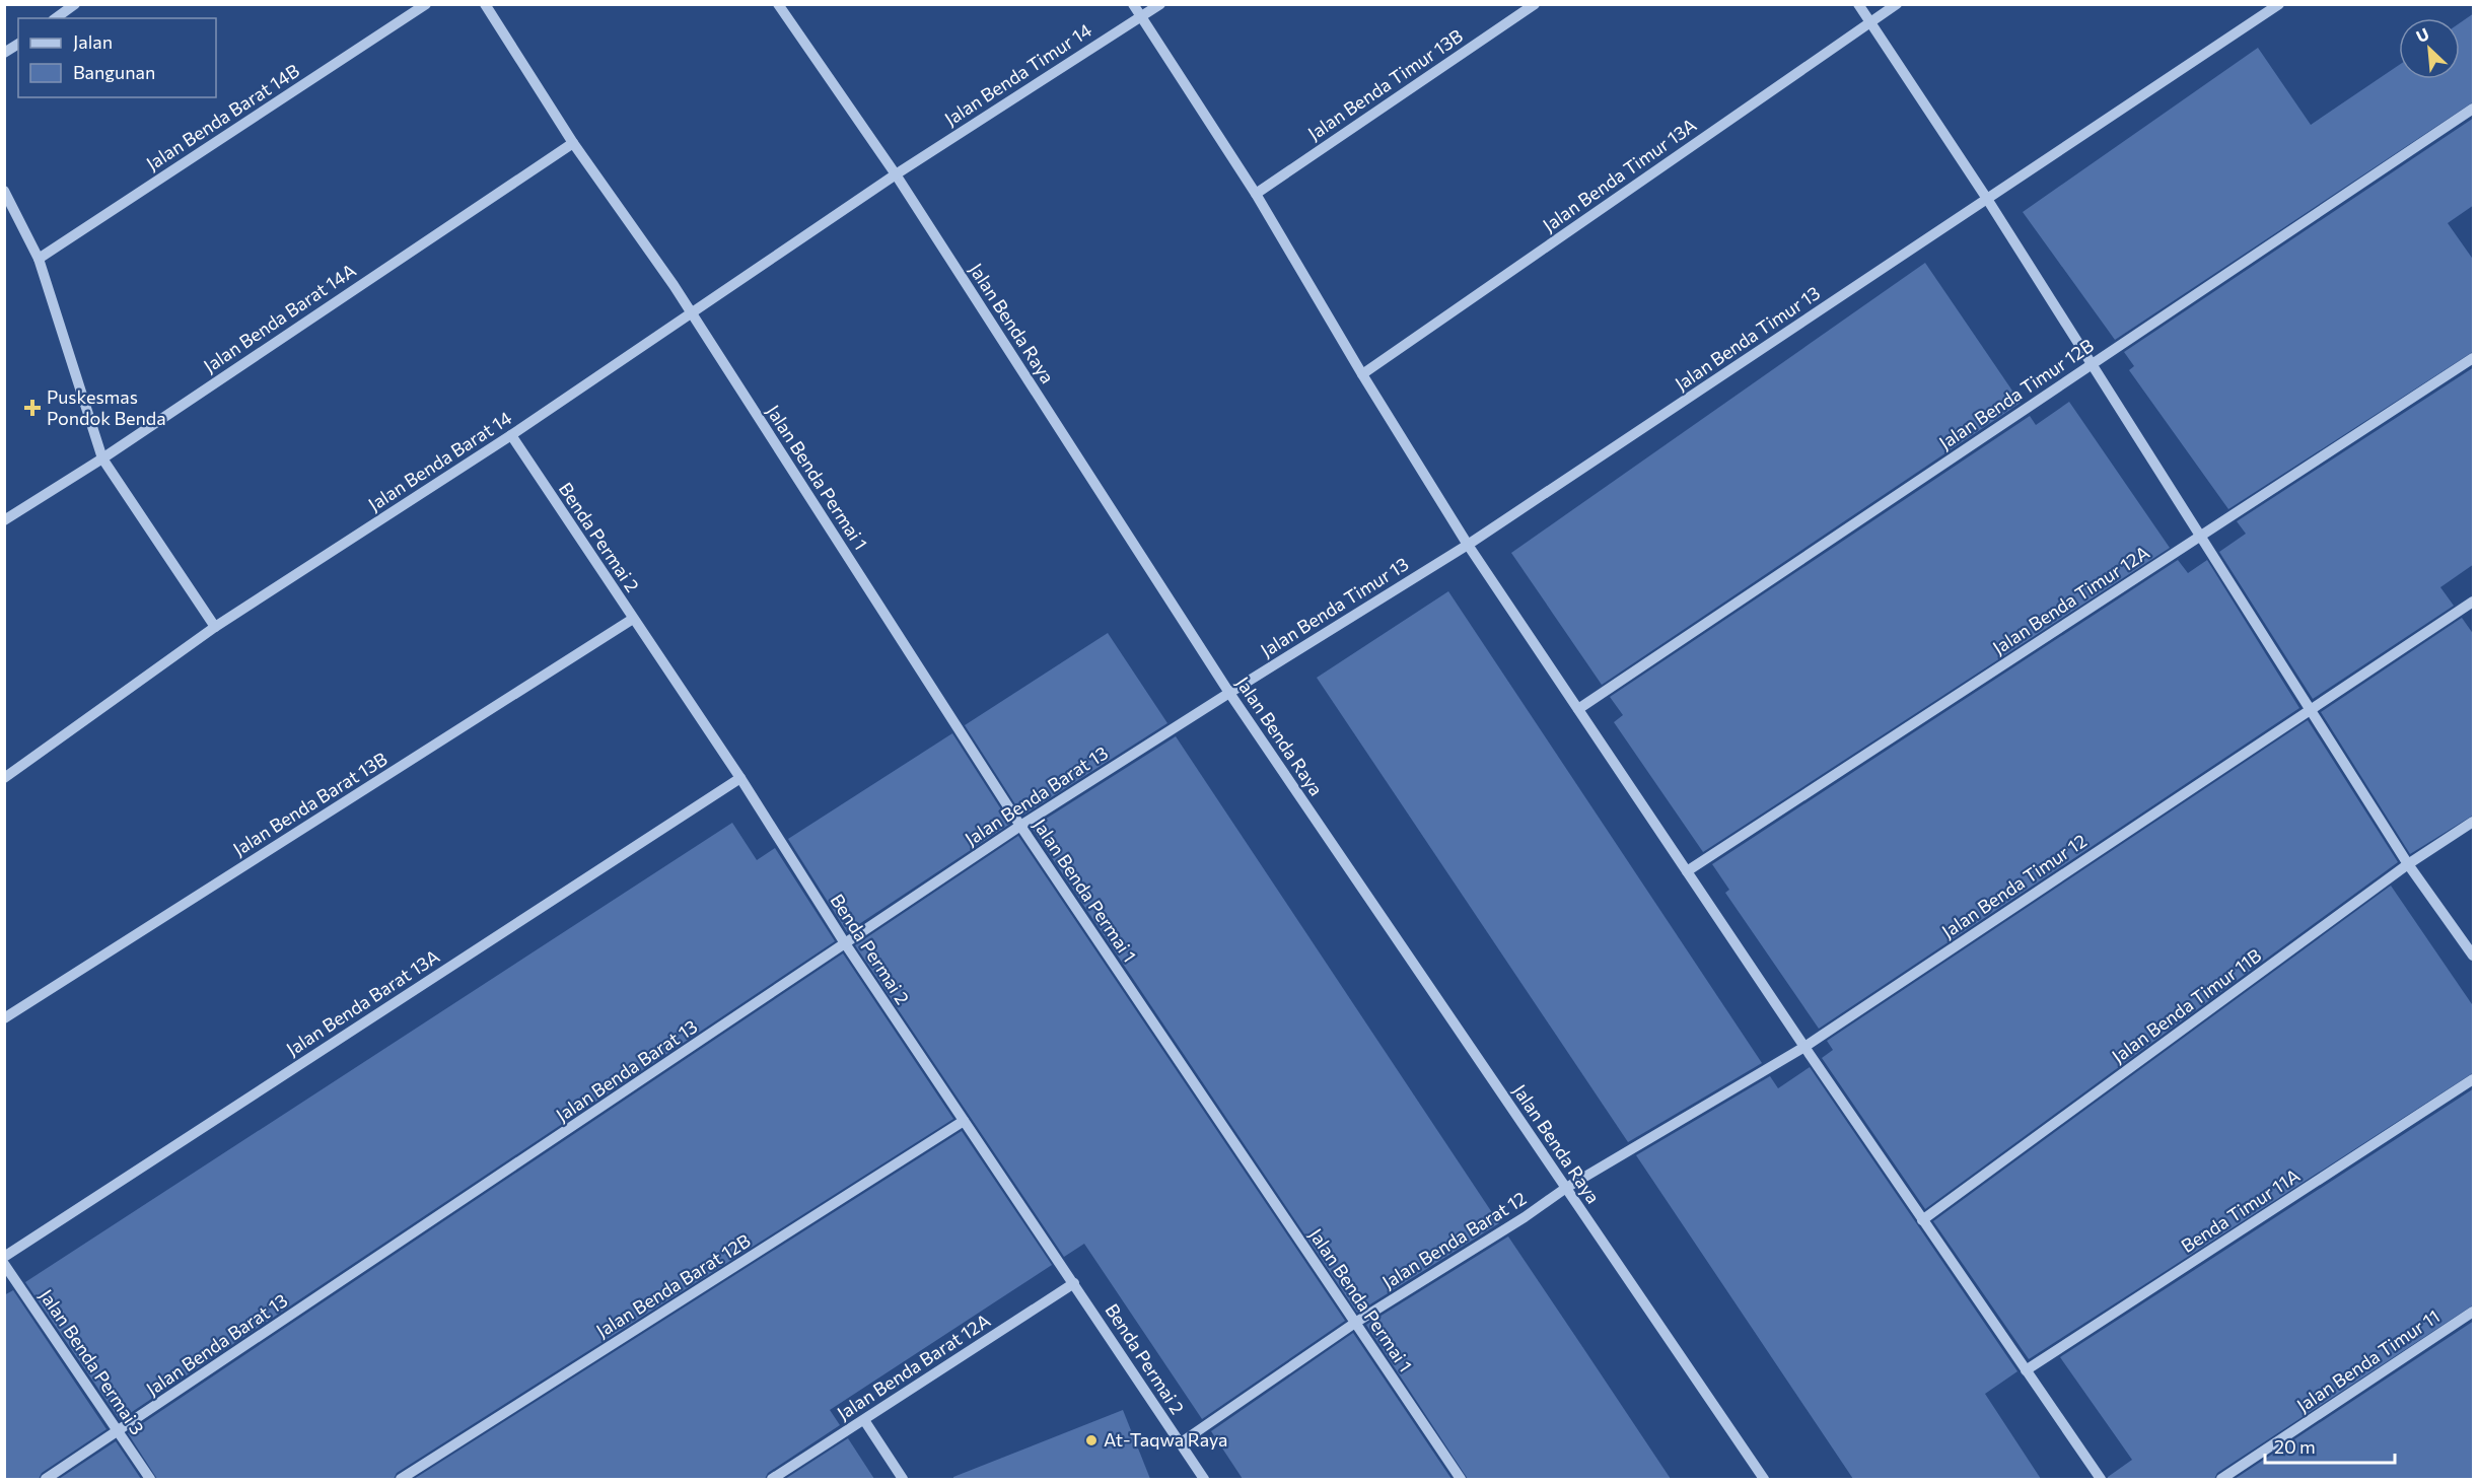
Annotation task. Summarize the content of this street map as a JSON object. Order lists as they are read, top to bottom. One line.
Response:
{"streets":{"street":["Jalan Benda Timur 14","Jalan Benda Timur 13B","Jalan Benda Barat 14B","Jalan Benda Timur 13A","Jalan Benda Barat 14A","Jalan Benda Raya","Jalan Benda Timur 13","Jalan Benda Timur 12B","Jalan Benda Barat 14","Jalan Benda Permai 1","Benda Permai 2","Jalan Benda Timur 12A","Jalan Benda Barat 13","Jalan Benda Barat 13B","Jalan Benda Timur 12","Jalan Benda Barat 13A","Jalan Benda Timur 11B","Benda Timur 11A","Jalan Benda Barat 12","Jalan Benda Barat 12B","Jalan Benda Timur 11","Jalan Benda Permai 3","Jalan Benda Barat 12A"]},"crossings":[["Jalan Benda Timur 14","Jalan Benda Raya"],["Jalan Benda Timur 14","Jalan Benda Barat 14"],["Jalan Benda Barat 14A","Jalan Benda Permai 1"],["Jalan Benda Raya","Jalan Benda Timur 13"],["Jalan Benda Raya","Jalan Benda Barat 14"],["Jalan Benda Raya","Jalan Benda Barat 13"],["Jalan Benda Raya","Jalan Benda Timur 12"],["Jalan Benda Raya","Jalan Benda Barat 12"],["Jalan Benda Timur 13","Jalan Benda Barat 13"],["Jalan Benda Barat 14","Jalan Benda Permai 1"],["Jalan Benda Barat 14","Benda Permai 2"],["Jalan Benda Permai 1","Jalan Benda Barat 13"],["Jalan Benda Permai 1","Jalan Benda Barat 12"],["Benda Permai 2","Jalan Benda Barat 13"],["Benda Permai 2","Jalan Benda Barat 13B"],["Benda Permai 2","Jalan Benda Barat 13A"],["Benda Permai 2","Jalan Benda Barat 12"],["Benda Permai 2","Jalan Benda Barat 12B"],["Benda Permai 2","Jalan Benda Barat 12A"],["Jalan Benda Barat 13","Jalan Benda Permai 3"],["Jalan Benda Timur 12","Jalan Benda Barat 12"]],"places":{"health":["Puskesmas Pondok Benda"],"other":["At-Taqwa Raya"]},"legend":["Jalan","Bangunan"],"scale_bar":"20 m","north":"top left"}
